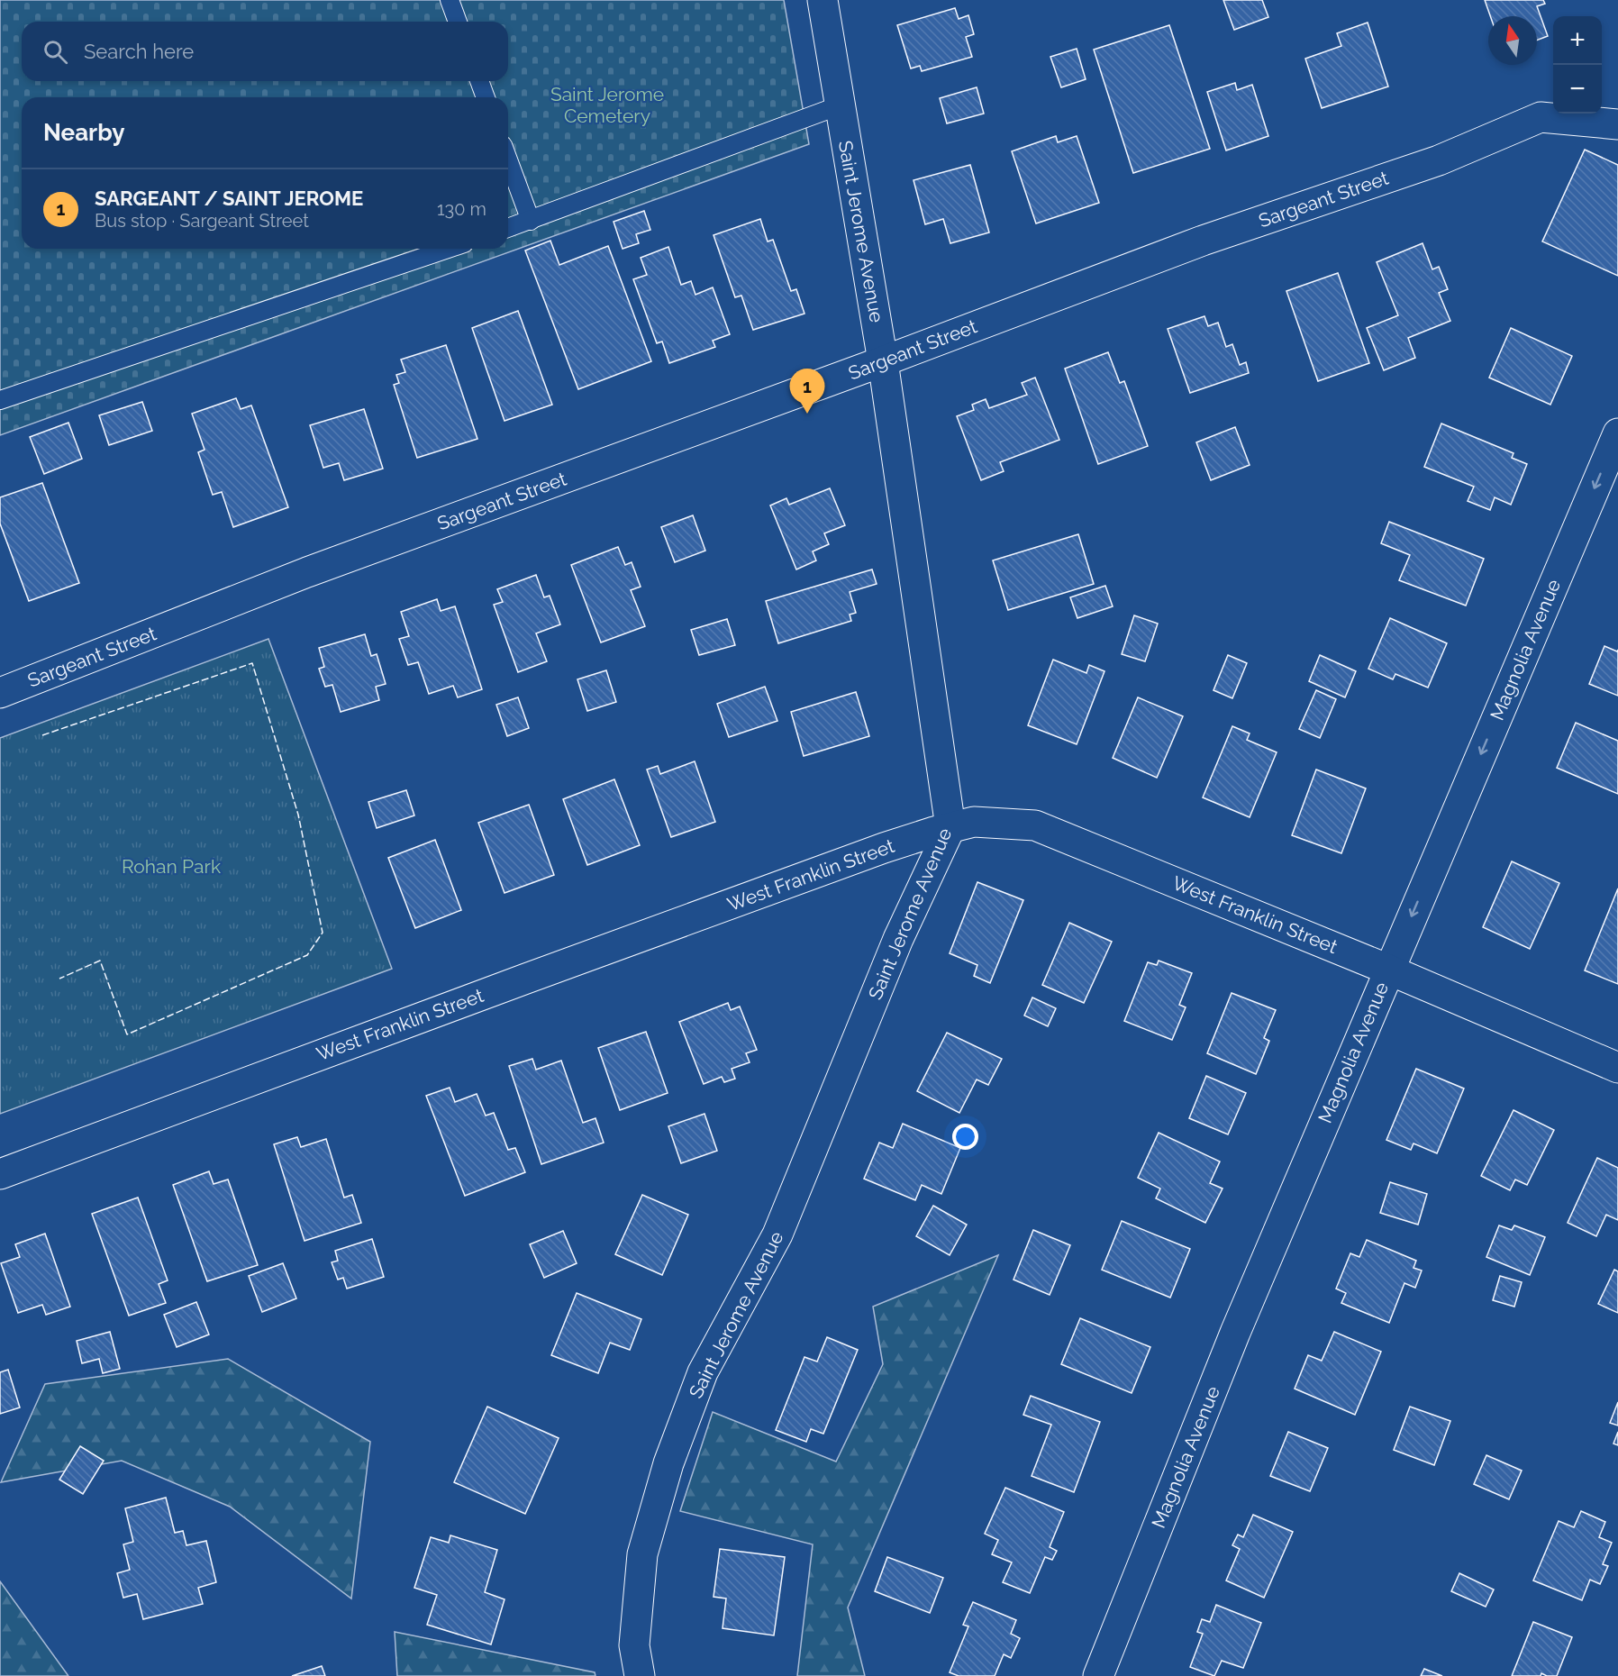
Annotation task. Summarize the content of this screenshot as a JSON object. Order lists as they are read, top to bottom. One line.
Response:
{"streets":{"street":["Sargeant Street","Saint Jerome Avenue","Magnolia Avenue","West Franklin Street"]},"crossings":[["Sargeant Street","Saint Jerome Avenue"],["Saint Jerome Avenue","West Franklin Street"],["Magnolia Avenue","West Franklin Street"]],"one_way":["Magnolia Avenue"],"parks":["Saint Jerome Cemetery","Rohan Park"],"north":"top","page":{"map_buttons":["+","−"],"search":"Search here","heading":"Nearby","list":[{"mark":"1","name":"SARGEANT / SAINT JEROME","note":"Bus stop · Sargeant Street","value":"130 m"}],"pins":"1"}}
